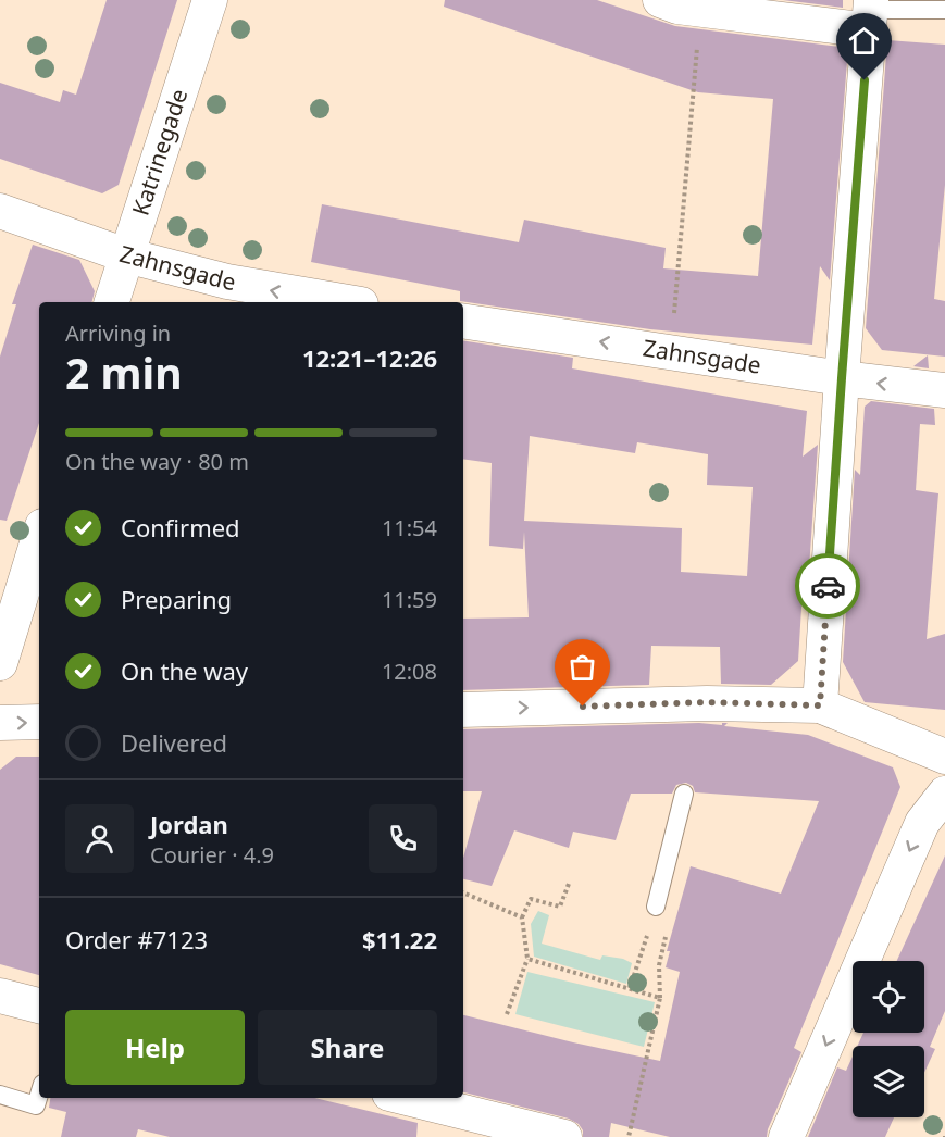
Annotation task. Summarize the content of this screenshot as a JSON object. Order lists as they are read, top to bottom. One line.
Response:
{"streets":{"street":["Katrinegade","Zahnsgade"]},"crossings":[["Katrinegade","Zahnsgade"]],"one_way":["Zahnsgade"],"page":{"heading":["2 min","Arriving in","12:21–12:26"],"panel":["Jordan","Courier · 4.9","Order #7123","$11.22"],"bar":"On the way · 80 m","list":[["Confirmed","11:54"],["Preparing","11:59"],["On the way","12:08"],"Delivered"],"buttons":["Help","Share"]}}
